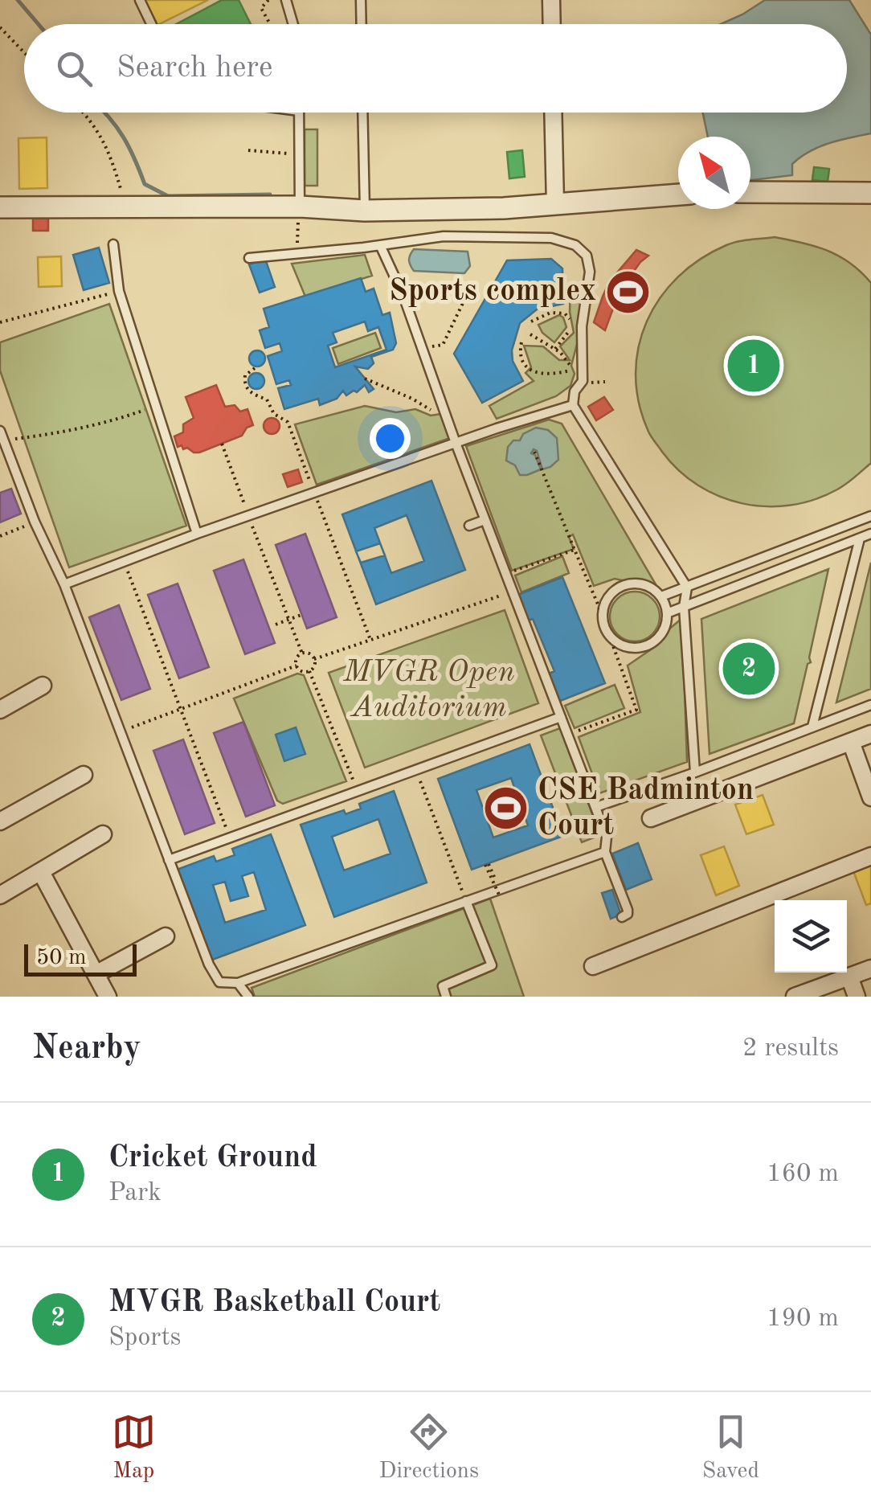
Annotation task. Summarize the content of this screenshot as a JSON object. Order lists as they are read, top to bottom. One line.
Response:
{"parks":["MVGR Open Auditorium"],"places":{"sports":["Sports complex","CSE Badminton Court"]},"scale_bar":"50 m","north":"top left","page":{"search":"Search here","pins":["1","2"],"scale":"50 m","heading":["Nearby","2 results"],"list":[{"mark":"1","name":"Cricket Ground","note":"Park","value":"160 m"},{"mark":"2","name":"MVGR Basketball Court","note":"Sports","value":"190 m"}],"nav":["Map","Directions","Saved"]}}
